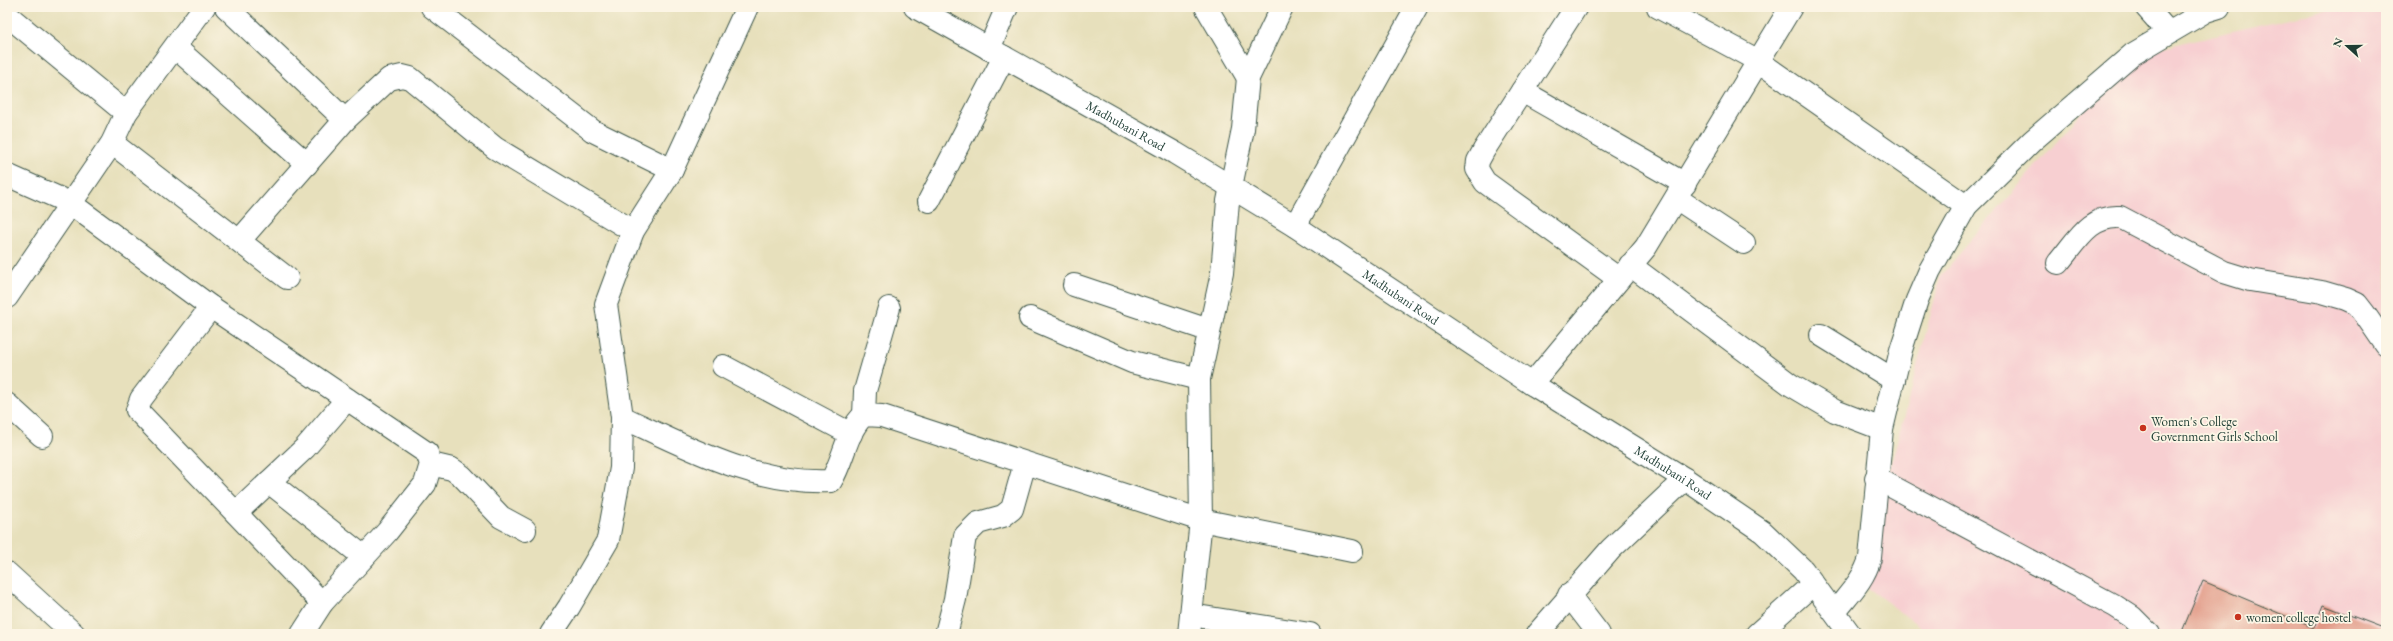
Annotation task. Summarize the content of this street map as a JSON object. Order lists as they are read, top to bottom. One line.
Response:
{"streets":{"street":["Madhubani Road"]},"places":["Women's College Government Girls School","women college hostel"],"north":"left"}
